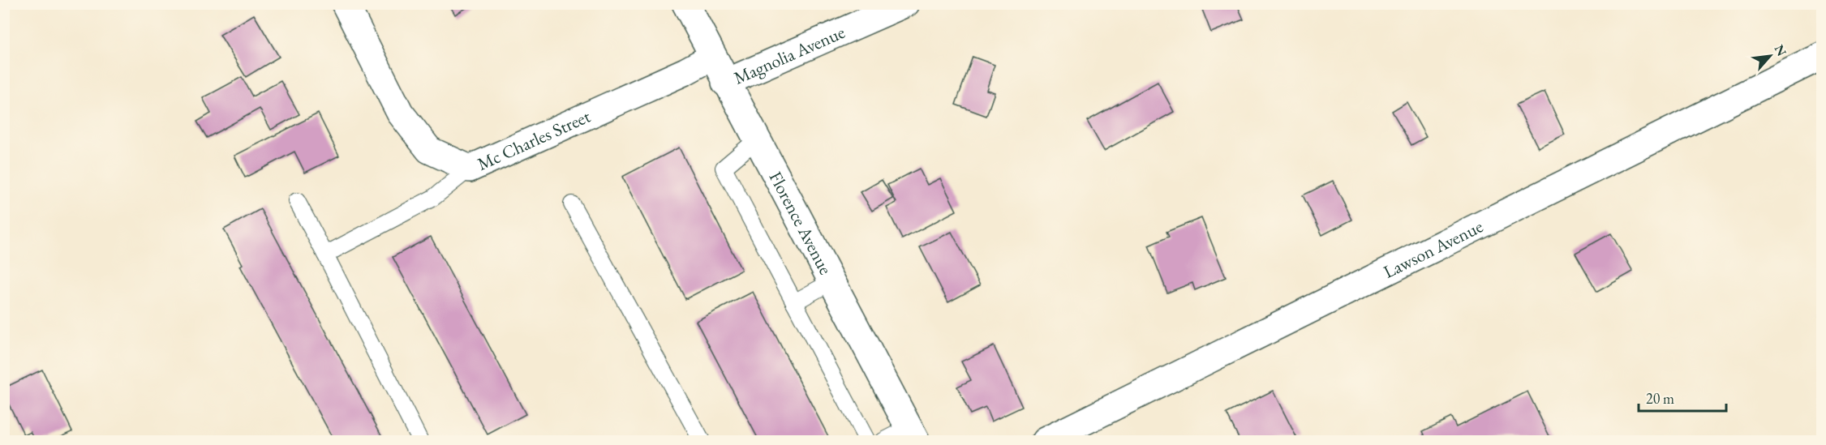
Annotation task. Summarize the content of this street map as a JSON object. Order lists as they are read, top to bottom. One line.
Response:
{"streets":{"street":["Magnolia Avenue","Mc Charles Street","Florence Avenue","Lawson Avenue"]},"crossings":[["Magnolia Avenue","Florence Avenue"],["Mc Charles Street","Florence Avenue"]],"scale_bar":"20 m","north":"top right"}
